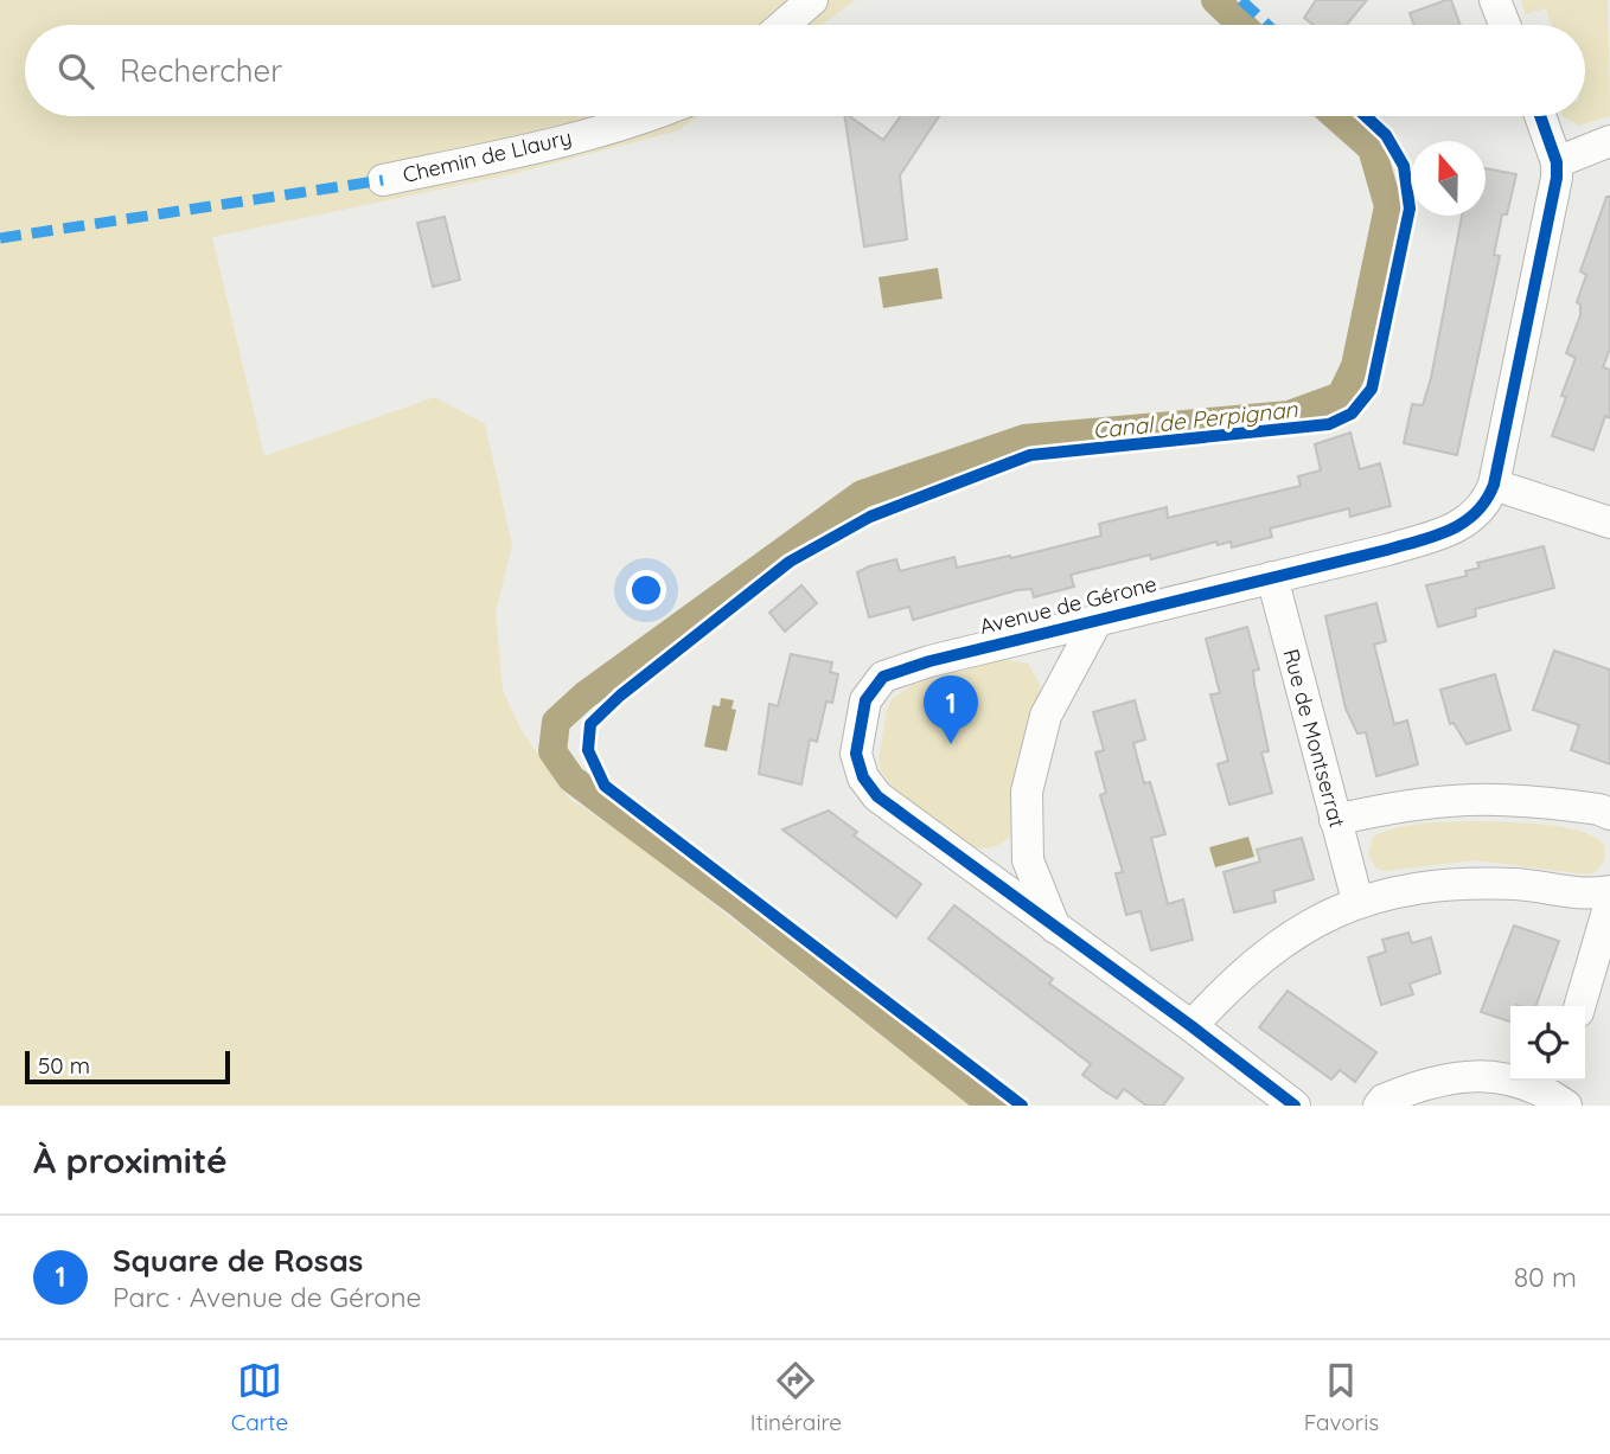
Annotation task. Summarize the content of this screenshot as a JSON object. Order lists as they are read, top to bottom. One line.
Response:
{"streets":{"street":["Chemin de Llaury","Avenue de Gérone","Rue de Montserrat"]},"crossings":[["Avenue de Gérone","Rue de Montserrat"]],"water":["Canal de Perpignan"],"scale_bar":"50 m","north":"top","page":{"search":"Rechercher","pins":"1","scale":"50 m","heading":"À proximité","list":[{"mark":"1","name":"Square de Rosas","note":"Parc · Avenue de Gérone","value":"80 m"}],"nav":["Carte","Itinéraire","Favoris"]}}
